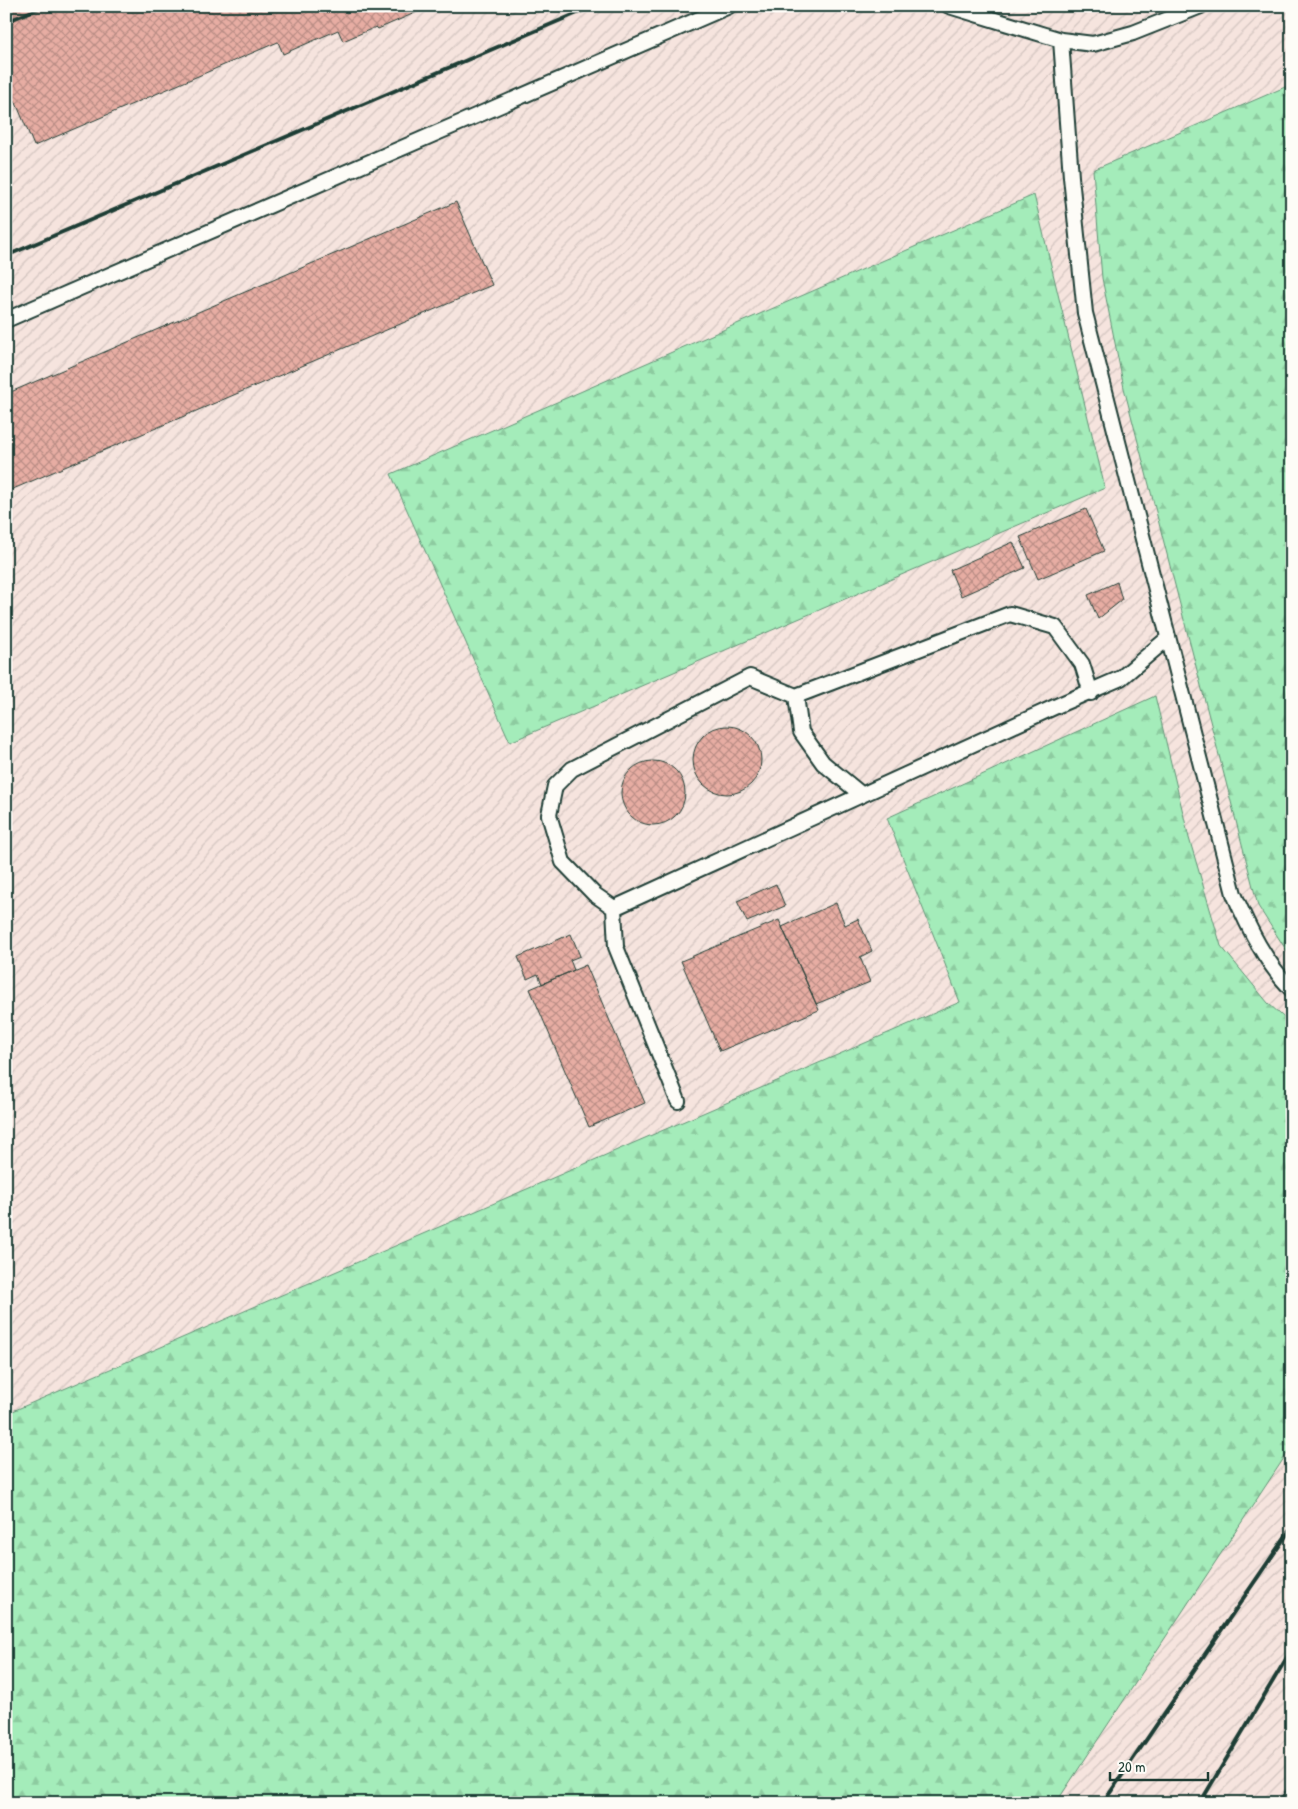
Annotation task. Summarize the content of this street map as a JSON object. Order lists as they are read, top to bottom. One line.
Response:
{"scale_bar":"20 m"}
